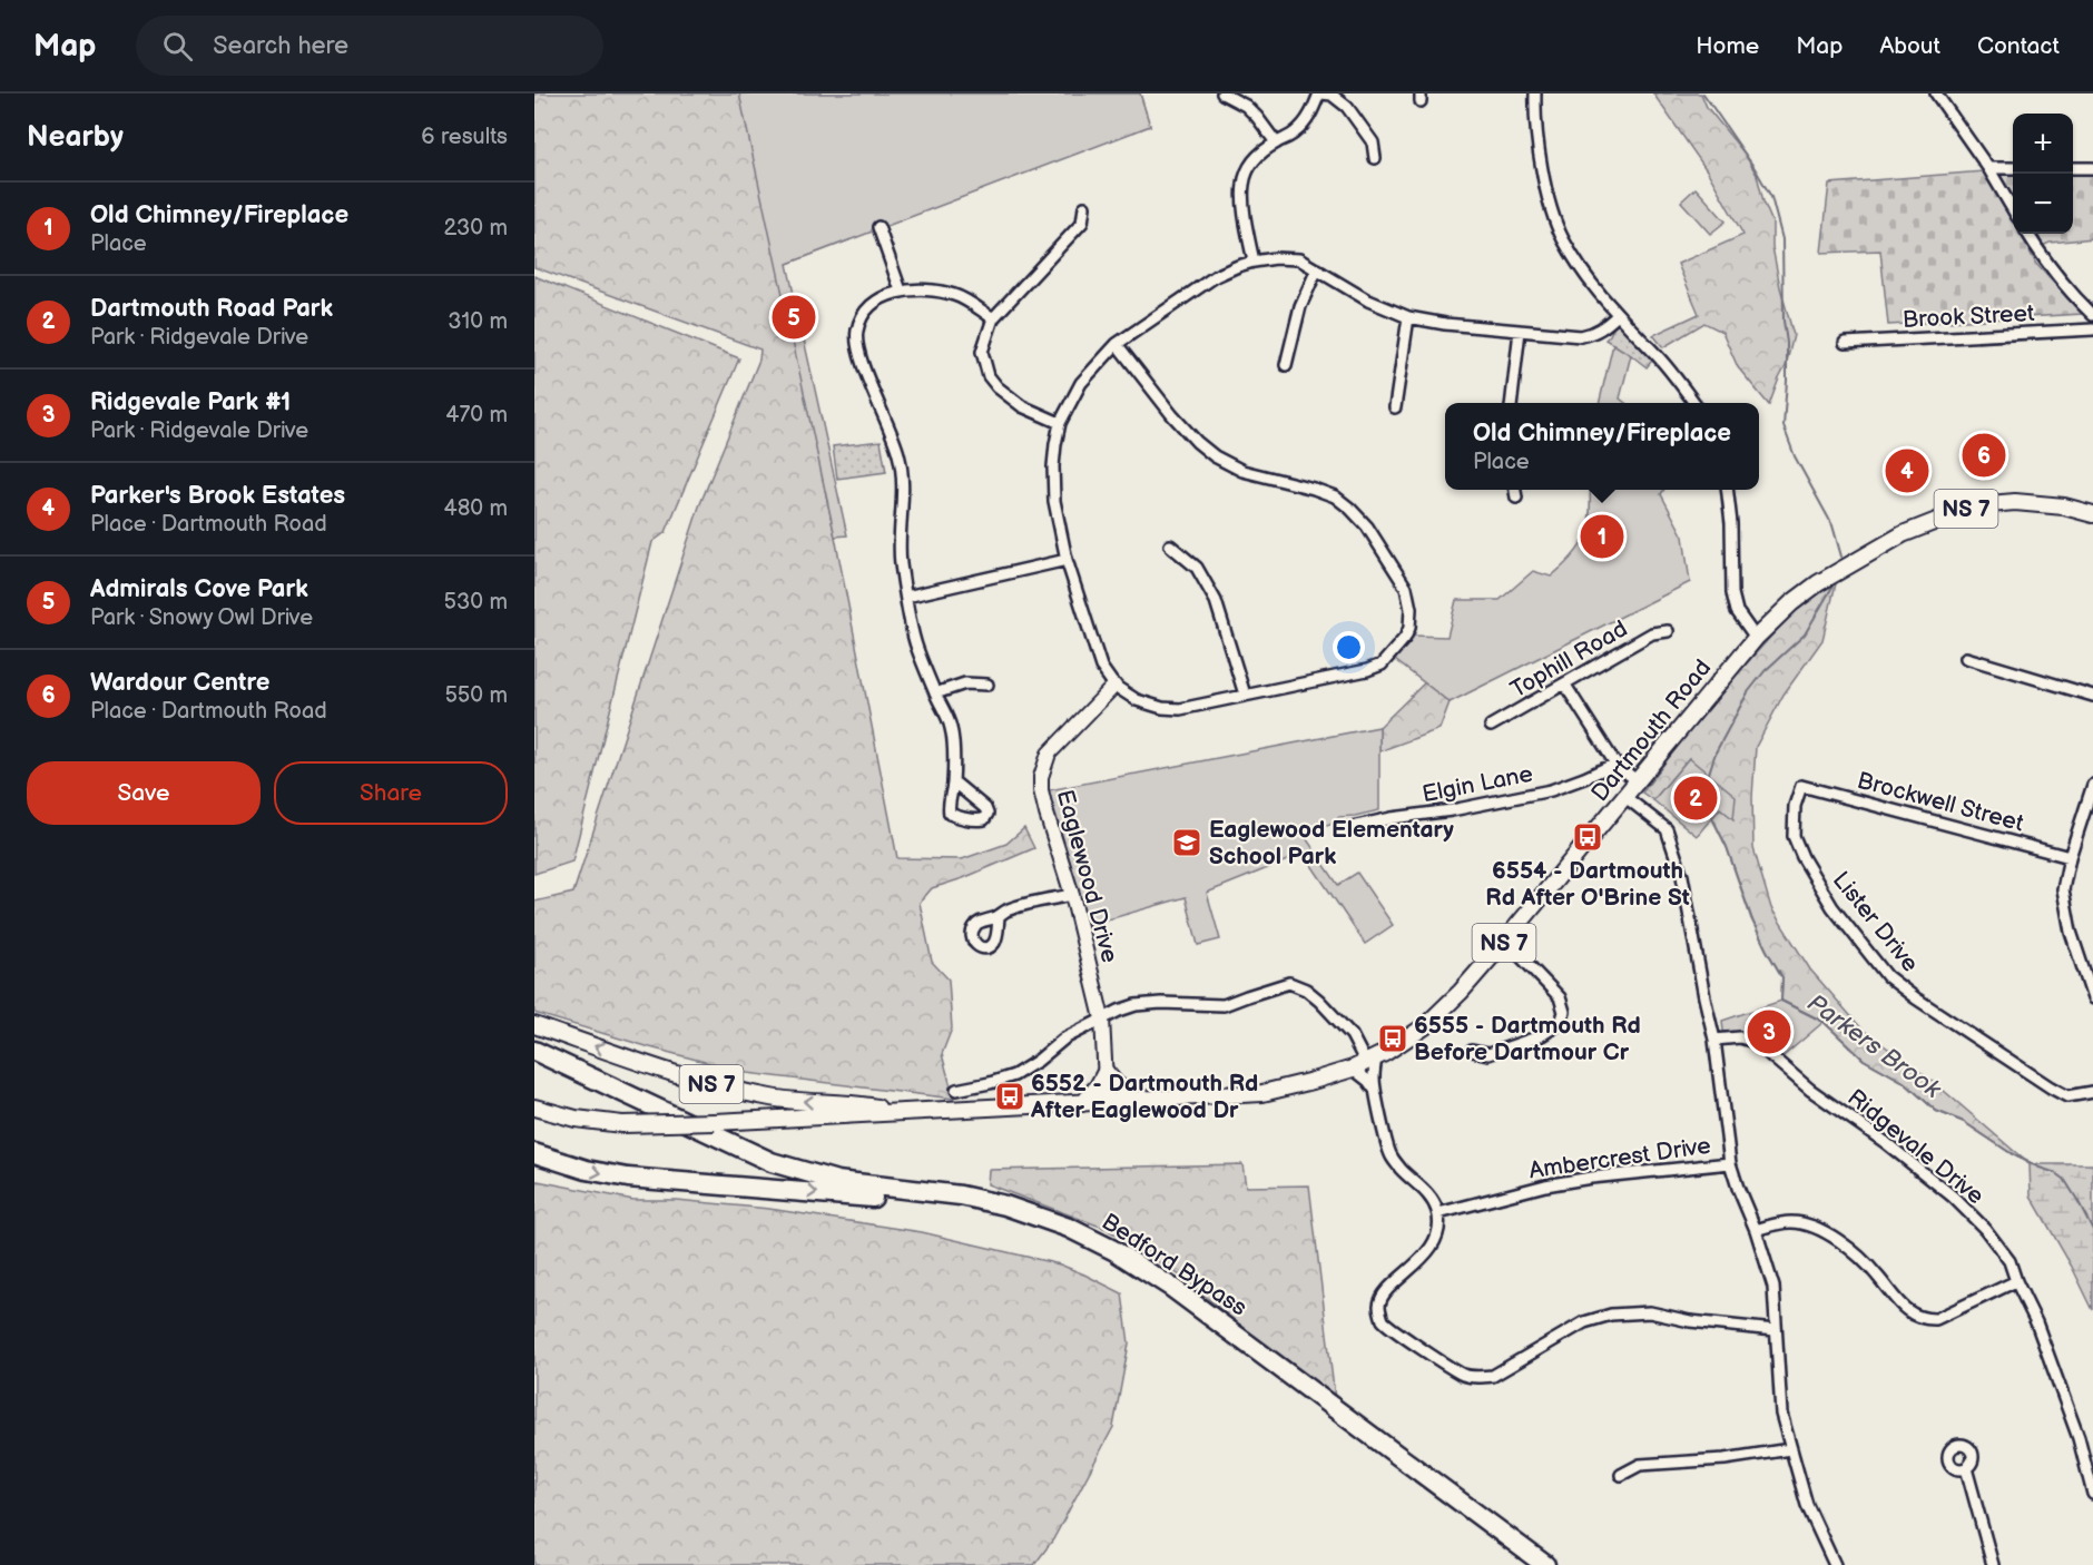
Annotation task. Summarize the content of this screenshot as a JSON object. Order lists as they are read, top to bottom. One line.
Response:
{"streets":{"highway":["Bedford Bypass"],"main road":["NS 7","Dartmouth Road"],"street":["Brook Street","Tophill Road","Elgin Lane","Brockwell Street","Eaglewood Drive","Lister Drive","Ridgevale Drive","Ambercrest Drive"]},"crossings":[["Dartmouth Road","Eaglewood Drive"],["Brockwell Street","Lister Drive"]],"water":["Parkers Brook"],"places":{"bus stop":["6554 - Dartmouth Rd After O'Brine St","6555 - Dartmouth Rd Before Dartmour Cr","6552 - Dartmouth Rd After Eaglewood Dr"],"school or university":["Eaglewood Elementary School Park"]},"page":{"header":"Map","search":"Search here","nav":["Home","Map","About","Contact"],"heading":["Nearby","6 results"],"map_buttons":["+","−"],"list":[{"mark":"1","name":"Old Chimney/Fireplace","note":"Place","value":"230 m"},{"mark":"2","name":"Dartmouth Road Park","note":"Park · Ridgevale Drive","value":"310 m"},{"mark":"3","name":"Ridgevale Park #1","note":"Park · Ridgevale Drive","value":"470 m"},{"mark":"4","name":"Parker's Brook Estates","note":"Place · Dartmouth Road","value":"480 m"},{"mark":"5","name":"Admirals Cove Park","note":"Park · Snowy Owl Drive","value":"530 m"},{"mark":"6","name":"Wardour Centre","note":"Place · Dartmouth Road","value":"550 m"}],"pins":["5","6","4","1","2","3"],"popup":["Old Chimney/Fireplace","Place"],"buttons":["Save","Share"]}}
